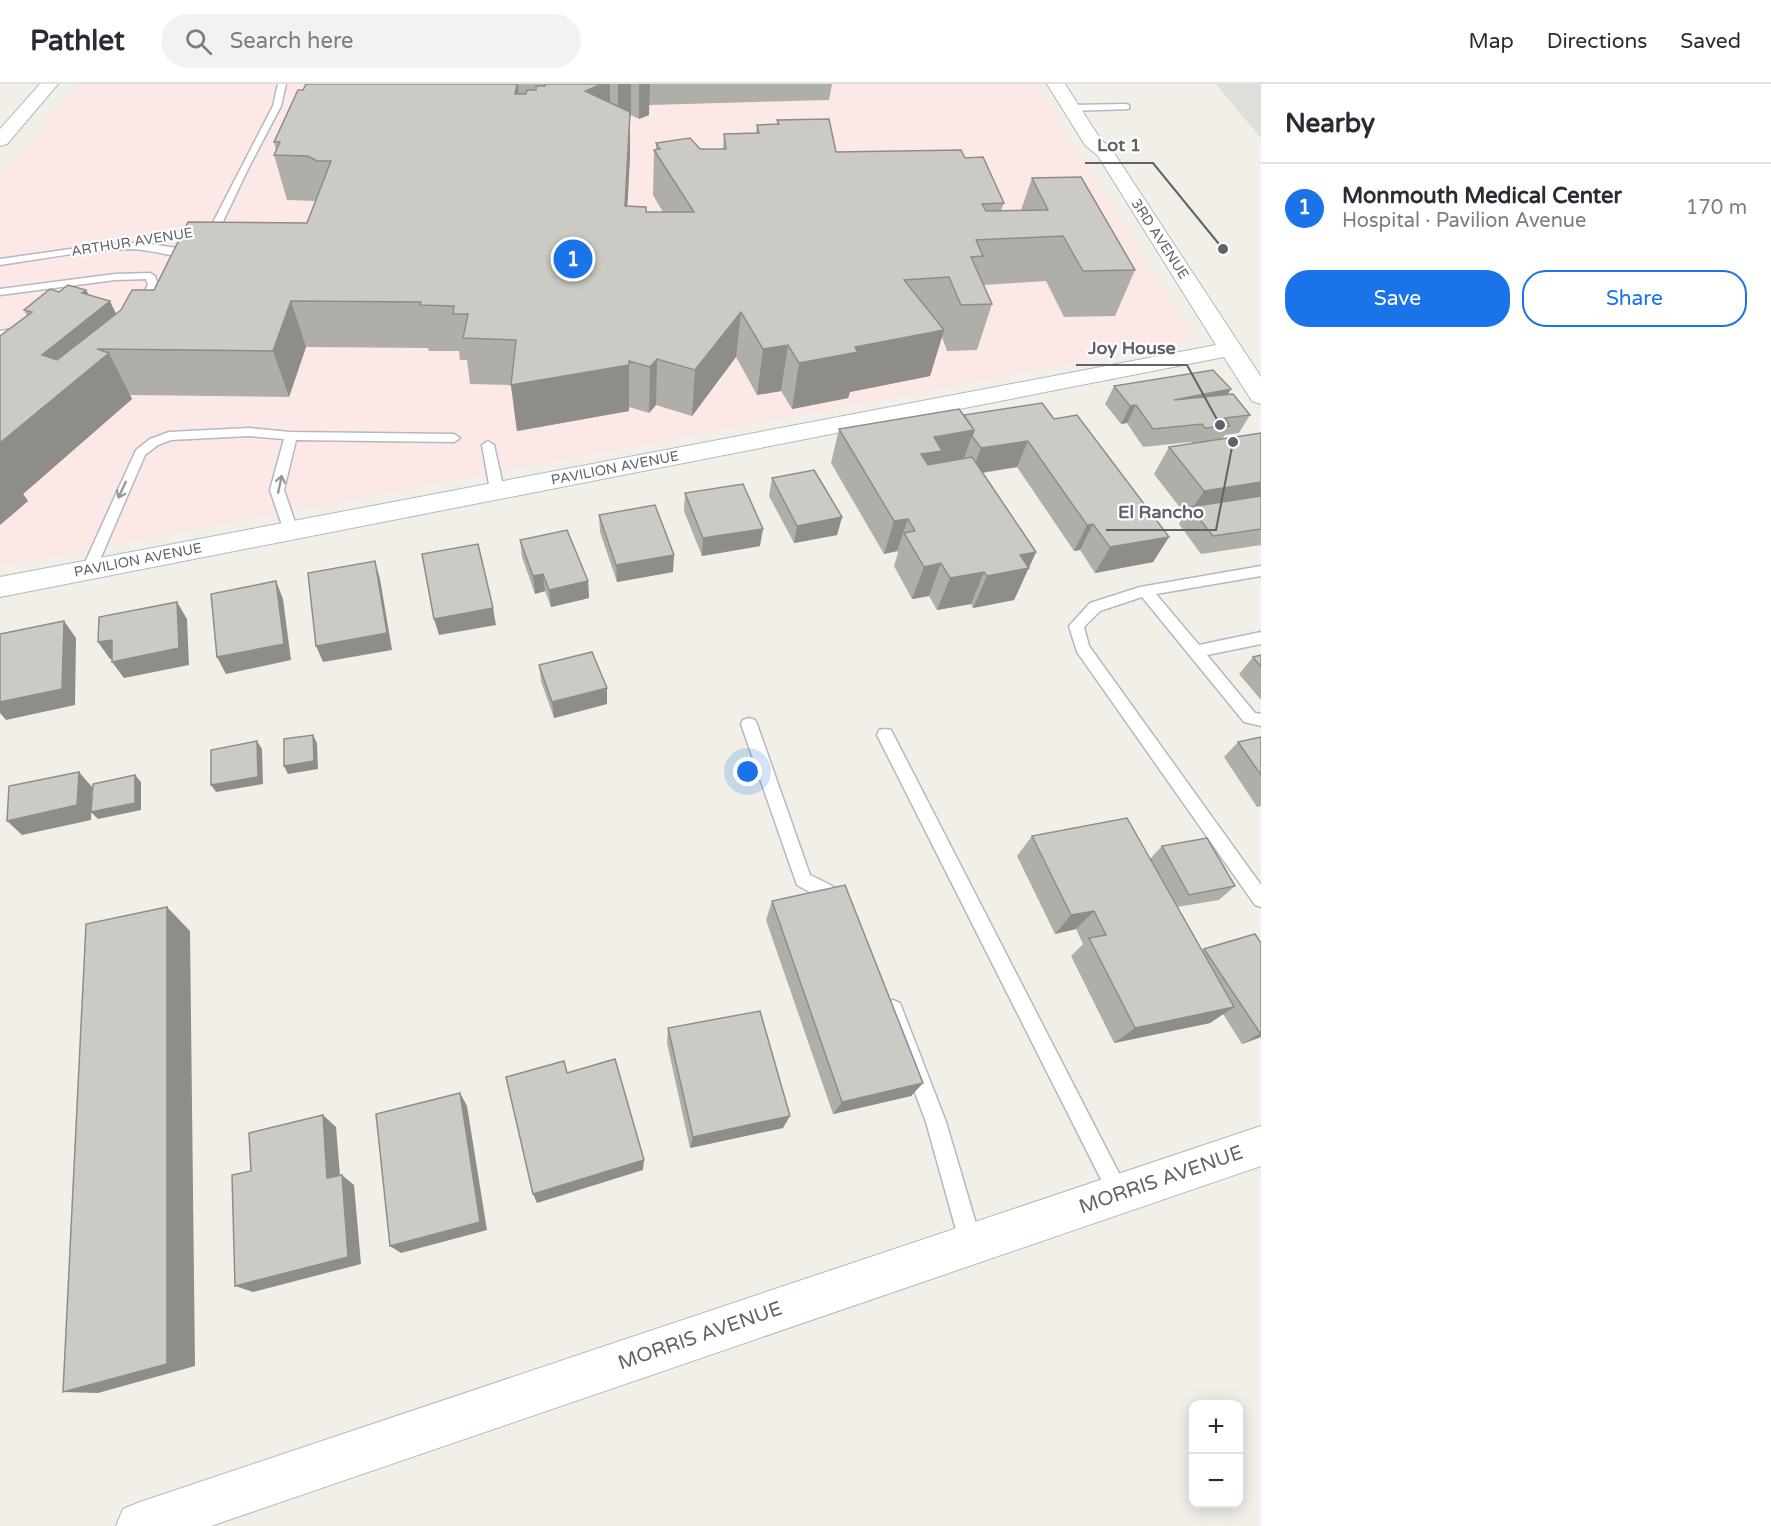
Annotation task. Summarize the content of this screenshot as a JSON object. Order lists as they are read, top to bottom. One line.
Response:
{"streets":{"street":["3RD AVENUE","PAVILION AVENUE","MORRIS AVENUE"],"lane":["ARTHUR AVENUE"]},"crossings":[["3RD AVENUE","PAVILION AVENUE"]],"places":["Lot 1","Joy House","El Rancho"],"page":{"header":"Pathlet","search":"Search here","nav":["Map","Directions","Saved"],"heading":"Nearby","list":[{"mark":"1","name":"Monmouth Medical Center","note":"Hospital · Pavilion Avenue","value":"170 m"}],"pins":"1","buttons":["Save","Share"],"map_buttons":["+","−"]}}
